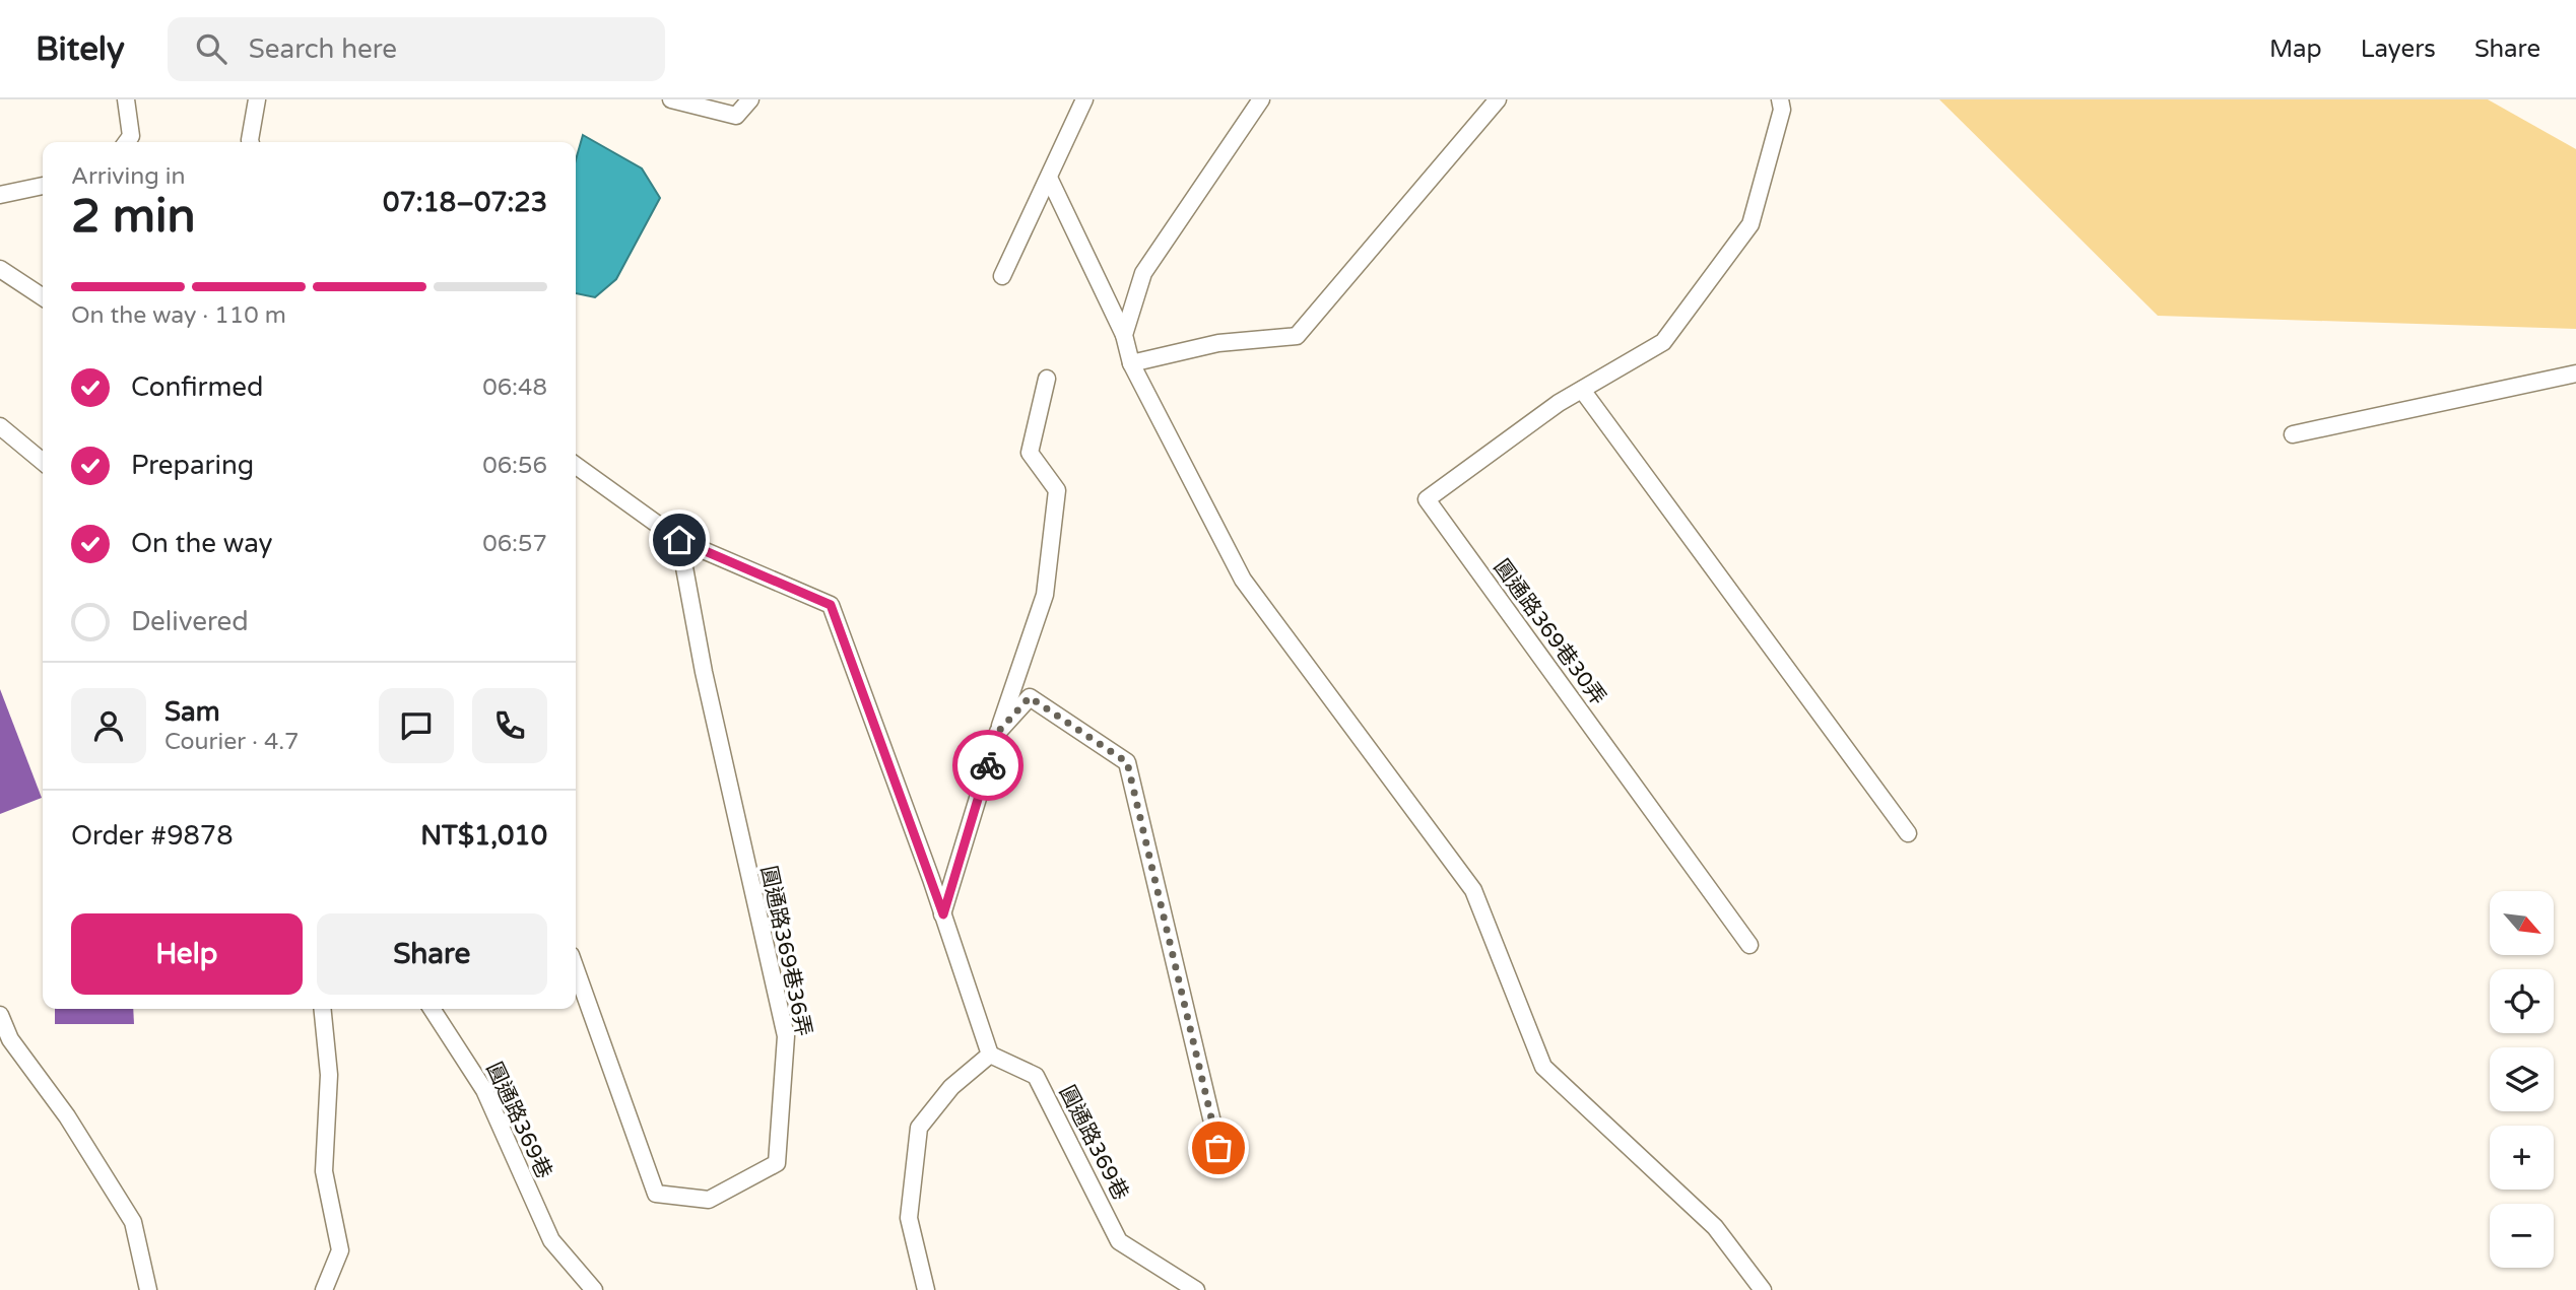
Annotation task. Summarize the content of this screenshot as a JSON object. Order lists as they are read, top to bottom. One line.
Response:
{"streets":{"lane":["圓通路369巷30弄","圓通路369巷36弄","圓通路369巷"]},"north":"bottom right","page":{"header":"Bitely","search":"Search here","nav":["Map","Layers","Share"],"heading":["2 min","Arriving in","07:18–07:23"],"panel":["Sam","Courier · 4.7","Order #9878","NT$1,010"],"bar":"On the way · 110 m","list":[["Confirmed","06:48"],["Preparing","06:56"],["On the way","06:57"],"Delivered"],"map_buttons":["+","−"],"buttons":["Help","Share"]}}
